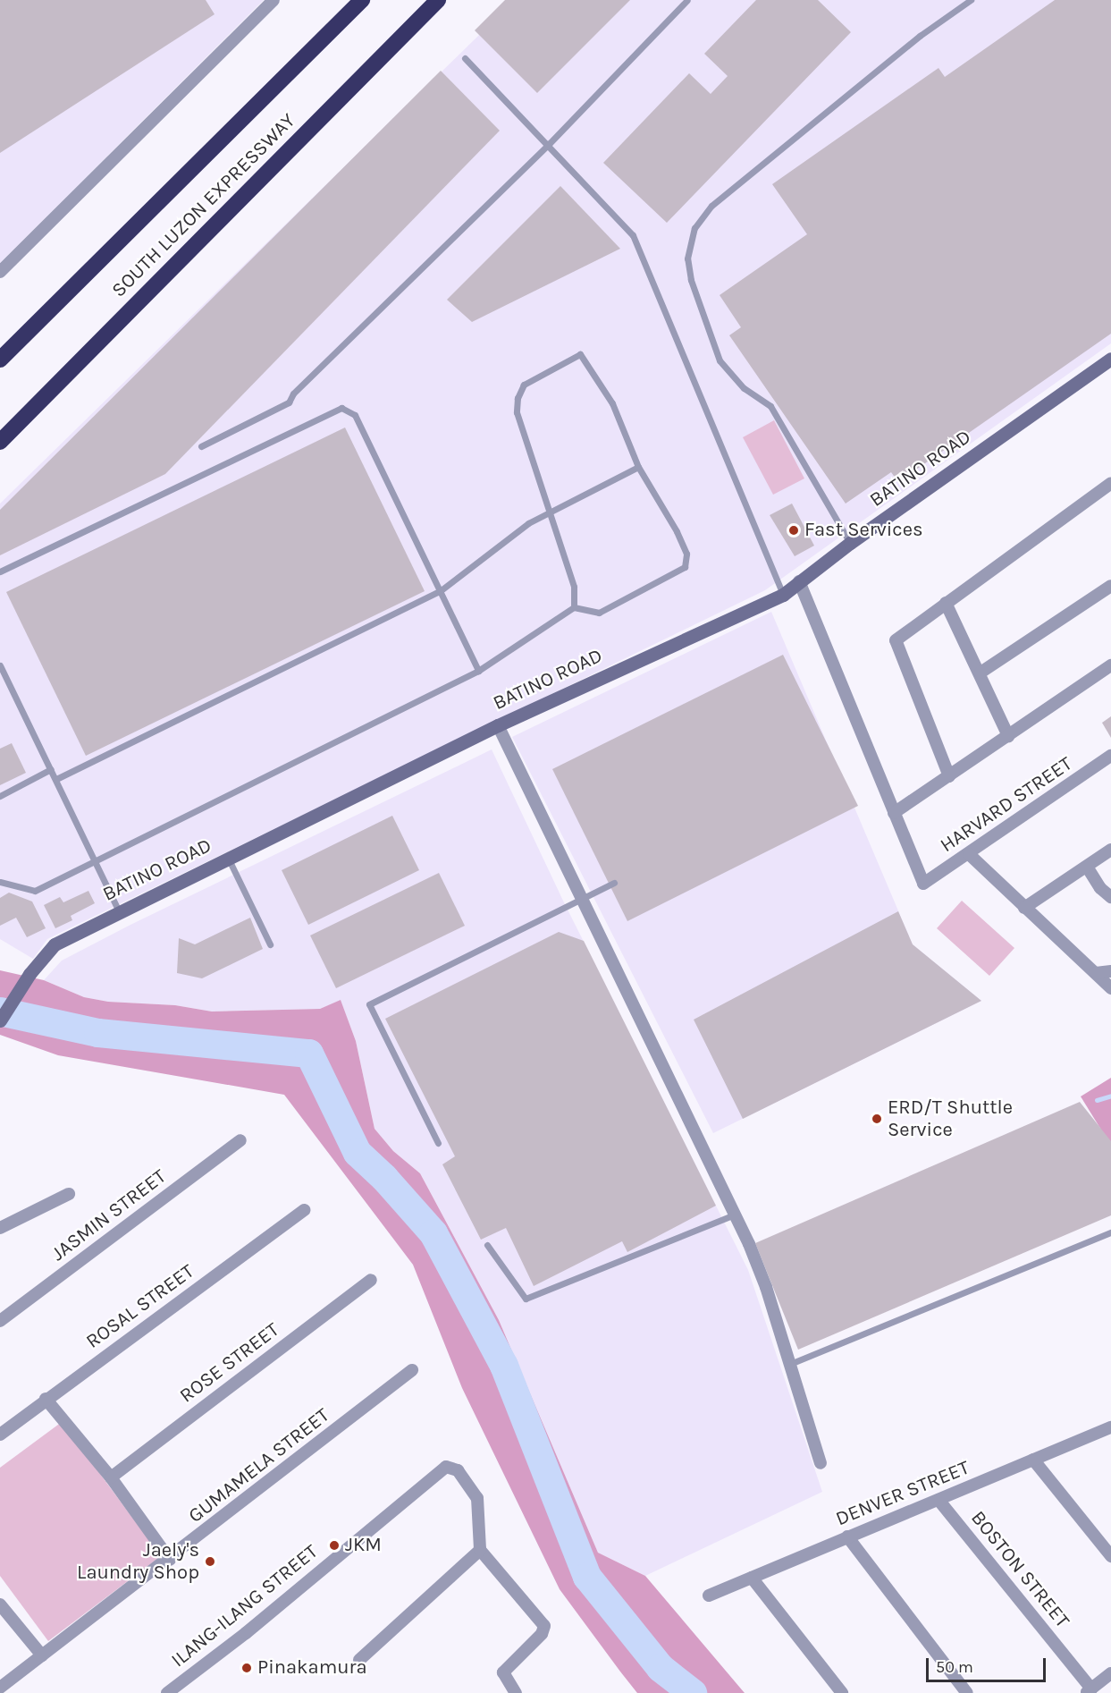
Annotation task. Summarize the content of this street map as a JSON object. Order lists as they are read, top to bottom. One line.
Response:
{"streets":{"highway":["SOUTH LUZON EXPRESSWAY"],"main road":["BATINO ROAD"],"street":["HARVARD STREET","JASMIN STREET","ROSAL STREET","ROSE STREET","GUMAMELA STREET","DENVER STREET","BOSTON STREET","ILANG-ILANG STREET"]},"crossings":[["DENVER STREET","BOSTON STREET"]],"places":["Fast Services","ERD/T Shuttle Service","JKM","Jaely's Laundry Shop","Pinakamura"],"scale_bar":"50 m"}
